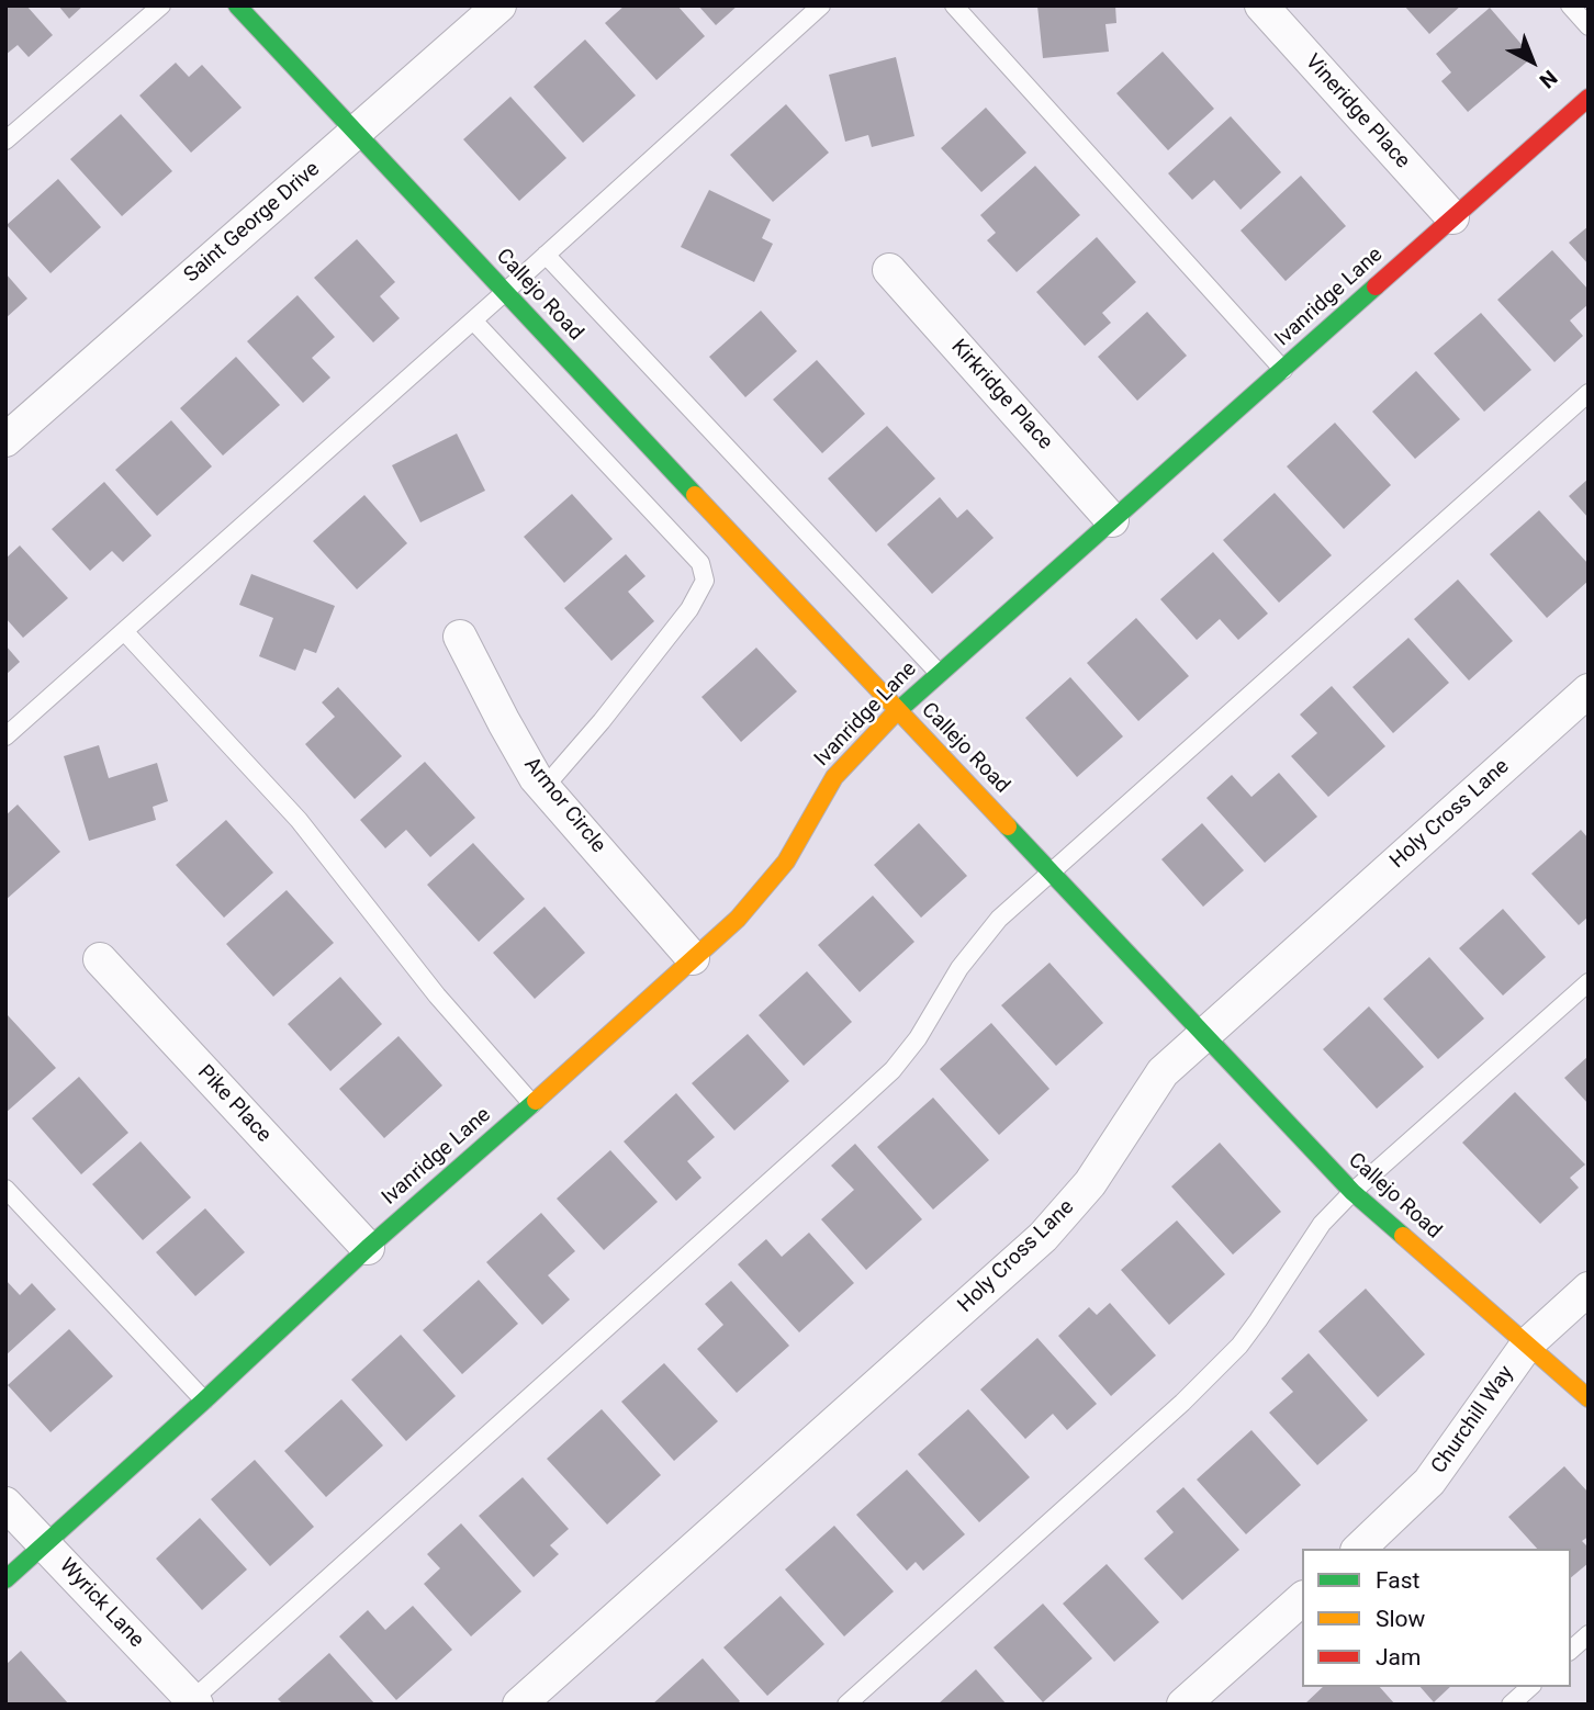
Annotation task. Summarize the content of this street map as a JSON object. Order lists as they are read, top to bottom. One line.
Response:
{"streets":{"street":["Vineridge Place","Saint George Drive","Callejo Road","Ivanridge Lane","Kirkridge Place","Armor Circle","Holy Cross Lane","Pike Place","Churchill Way","Wyrick Lane"]},"crossings":[["Vineridge Place","Ivanridge Lane"],["Saint George Drive","Callejo Road"],["Callejo Road","Ivanridge Lane"],["Callejo Road","Holy Cross Lane"],["Callejo Road","Churchill Way"],["Ivanridge Lane","Kirkridge Place"],["Ivanridge Lane","Armor Circle"],["Ivanridge Lane","Pike Place"],["Ivanridge Lane","Wyrick Lane"]],"legend":["Fast","Slow","Jam"],"north":"bottom right"}
